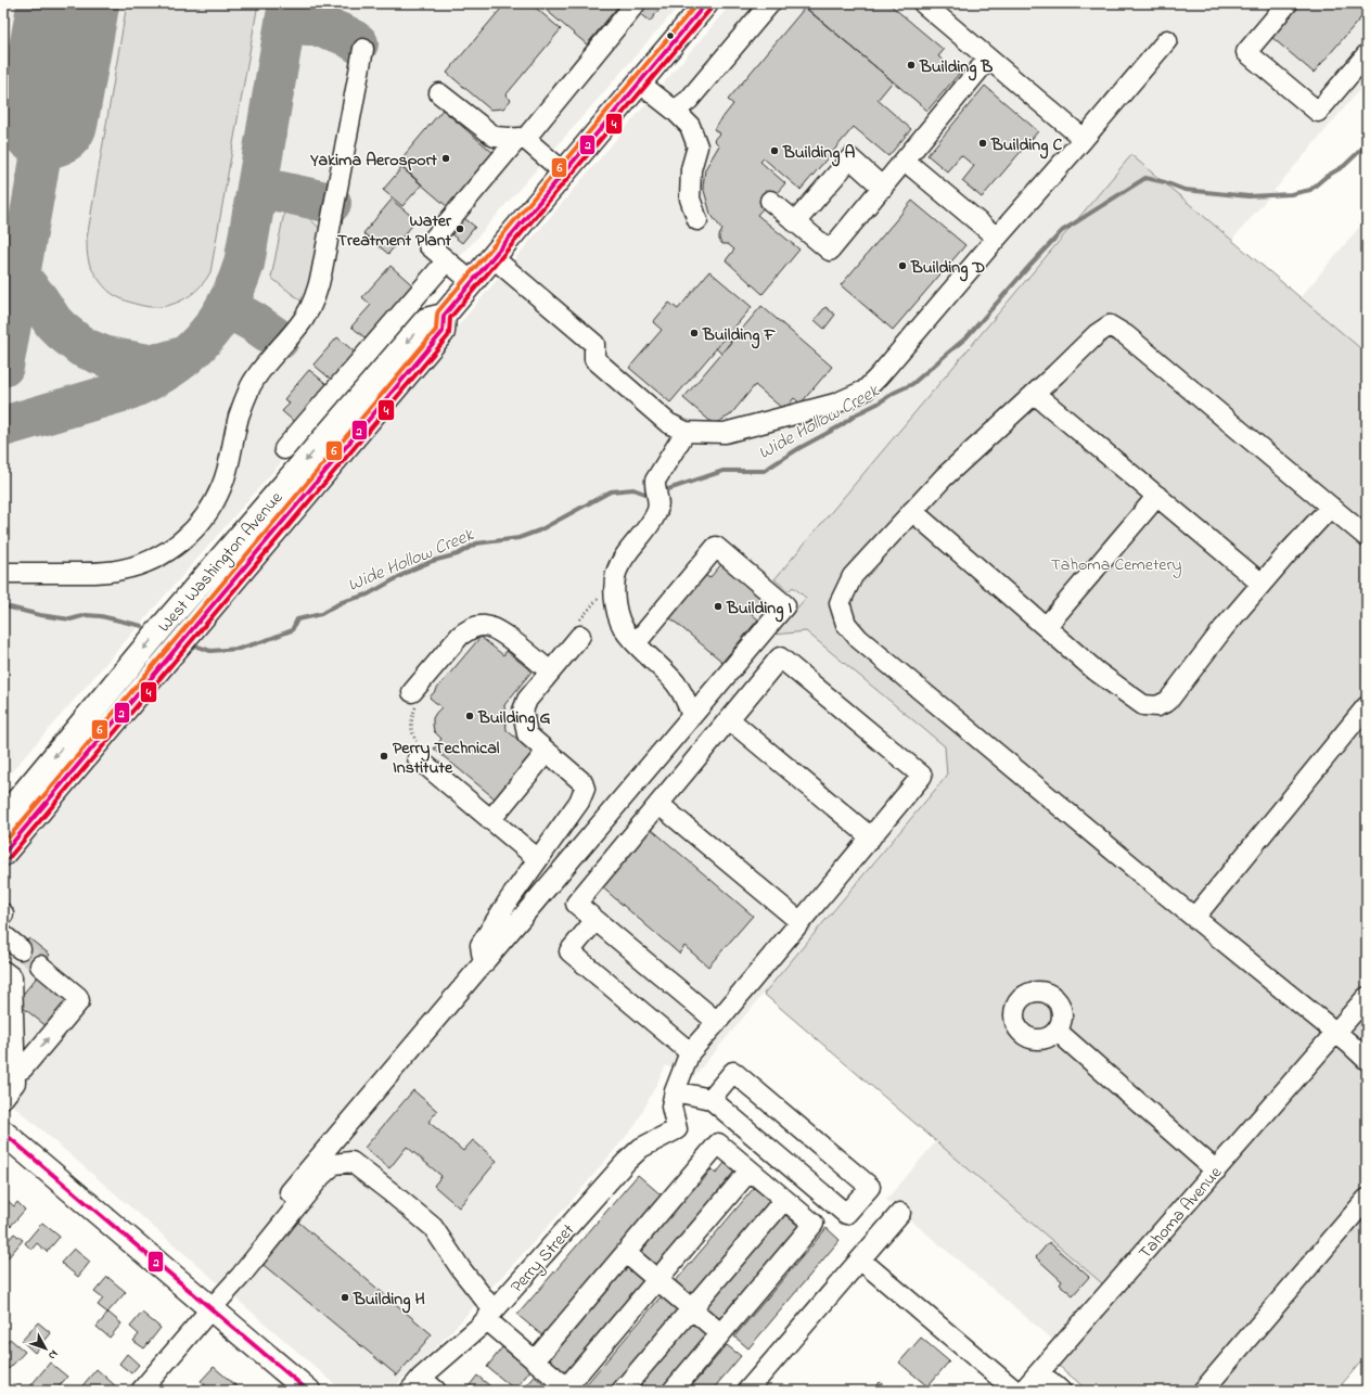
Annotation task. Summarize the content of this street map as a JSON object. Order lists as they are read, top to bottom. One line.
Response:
{"streets":{"main road":["West Washington Avenue"],"street":["Tahoma Avenue","Perry Street"]},"water":["Wide Hollow Creek"],"parks":["Tahoma Cemetery"],"places":["Building B","Building C","Building A","Yakima Aerosport","Water Treatment Plant","Building D","Building F","Building I","Building G","Perry Technical Institute","Building H"],"lines":["transit line 2","transit line 6","transit line 4"],"north":"bottom right"}
